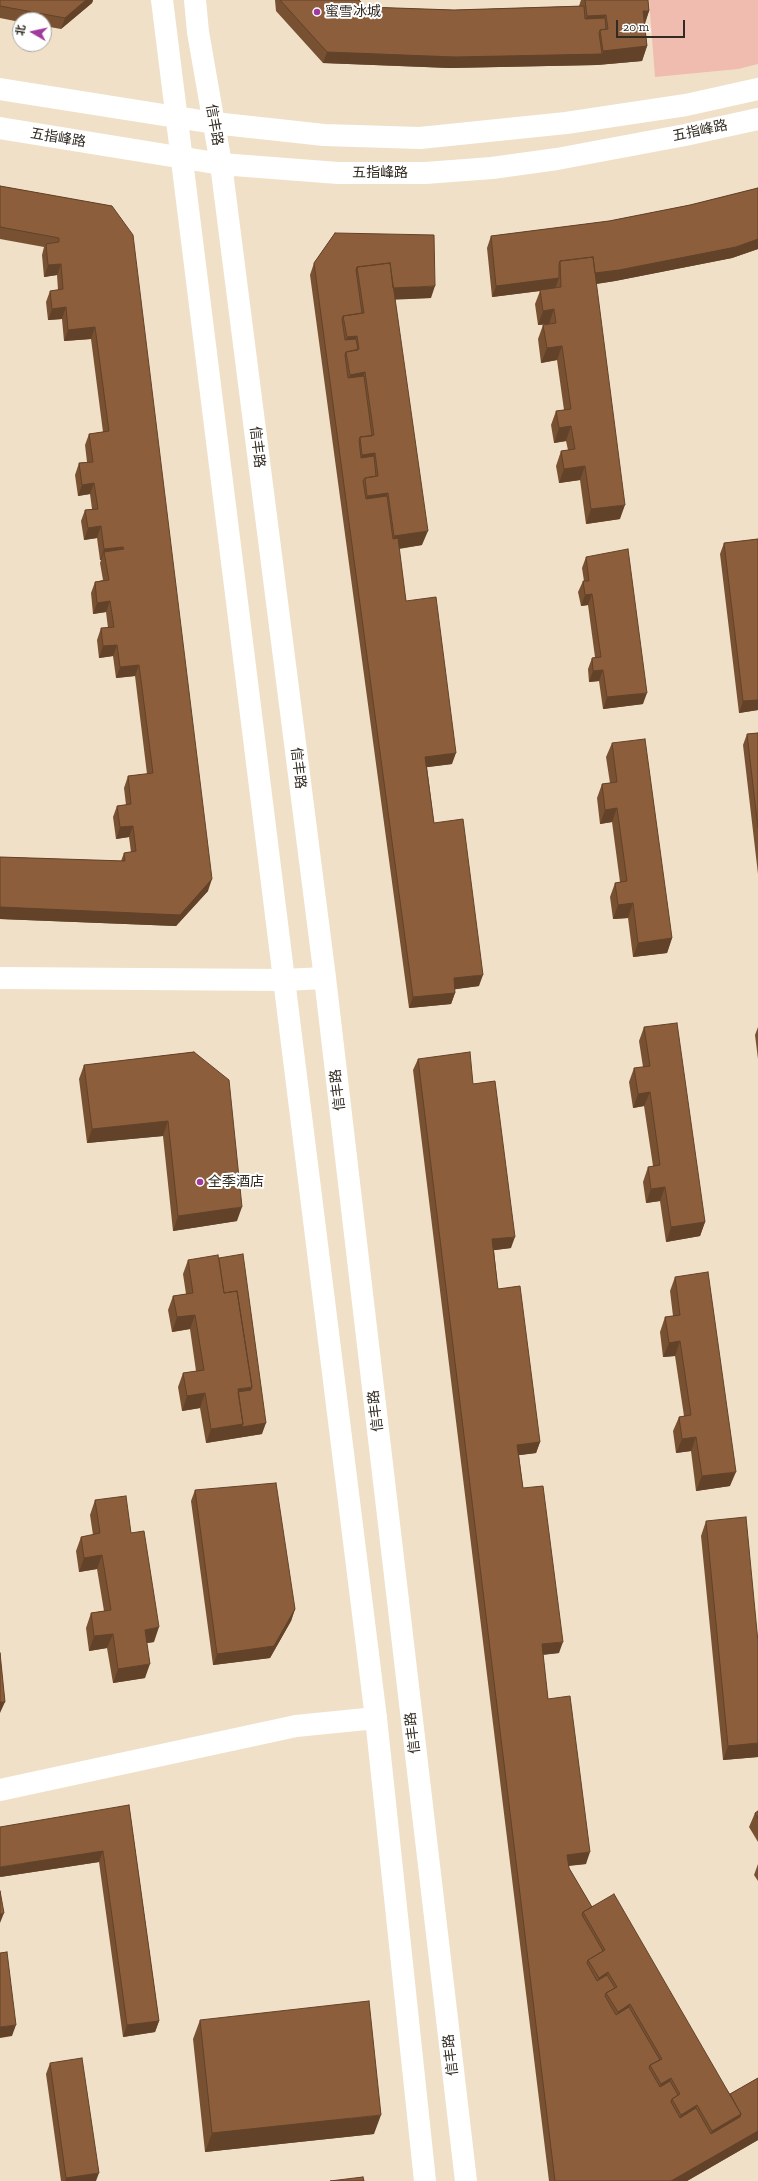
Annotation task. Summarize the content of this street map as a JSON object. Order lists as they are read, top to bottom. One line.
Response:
{"streets":{"main road":["信丰路","五指峰路"]},"crossings":[["信丰路","五指峰路"]],"places":["蜜雪冰城","全季酒店"],"scale_bar":"20 m","north":"left"}
